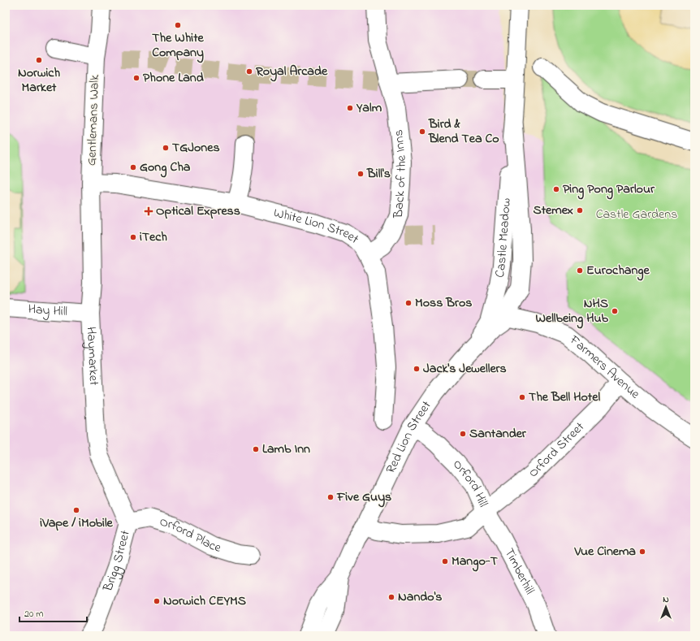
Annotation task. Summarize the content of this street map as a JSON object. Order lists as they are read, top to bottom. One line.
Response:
{"streets":{"street":["Gentlemans Walk","Back of the Inns","White Lion Street","Castle Meadow","Hay Hill","Haymarket","Farmers Avenue","Red Lion Street","Orford Street","Orford Hill","Orford Place","Brigg Street","Timberhill"]},"crossings":[["Gentlemans Walk","White Lion Street"],["Gentlemans Walk","Haymarket"],["Back of the Inns","White Lion Street"],["White Lion Street","Haymarket"],["Castle Meadow","Farmers Avenue"],["Castle Meadow","Red Lion Street"],["Hay Hill","Haymarket"],["Haymarket","Orford Place"],["Haymarket","Brigg Street"],["Farmers Avenue","Red Lion Street"],["Farmers Avenue","Orford Street"],["Red Lion Street","Orford Hill"],["Orford Street","Orford Hill"],["Orford Street","Timberhill"],["Orford Hill","Timberhill"],["Orford Place","Brigg Street"]],"parks":["Castle Gardens"],"places":{"other":["The White Company","Norwich Market","Royal Arcade","Phone Land","Yalm","Bird & Blend Tea Co","TGJones","Gong Cha","Bill's","Ping Pong Parlour","Stemex","iTech","Eurochange","Moss Bros","NHS Wellbeing Hub","Jack's Jewellers","The Bell Hotel","Santander","Lamb Inn","Five Guys","iVape / iMobile","Vue Cinema","Mango-T","Nando's","Norwich CEYMS"],"health":["Optical Express"]},"scale_bar":"20 m","north":"top"}
